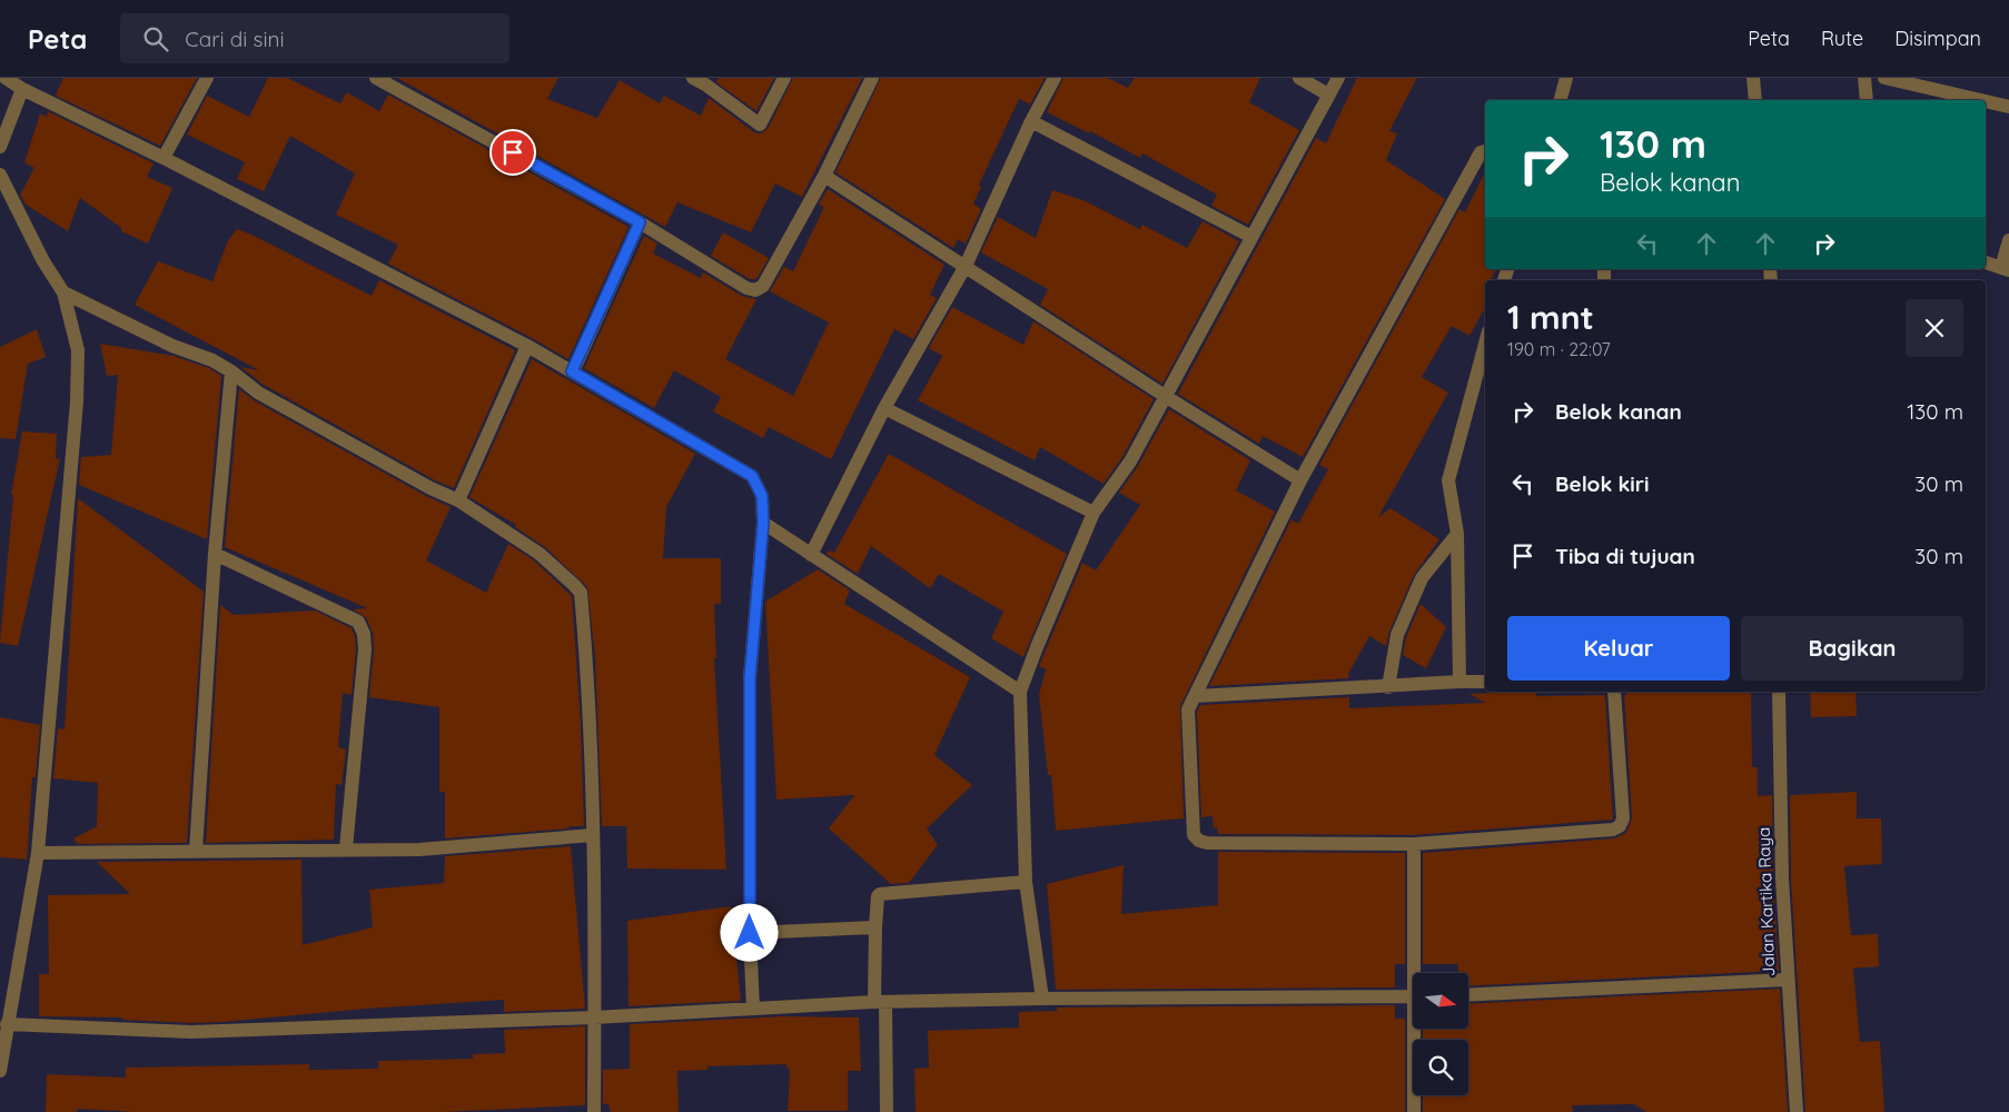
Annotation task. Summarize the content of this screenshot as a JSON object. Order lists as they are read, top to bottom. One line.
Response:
{"streets":{"street":["Jalan Kartika Raya"]},"north":"right","page":{"header":"Peta","search":"Cari di sini","nav":["Peta","Rute","Disimpan"],"turn":["130 m","Belok kanan"],"heading":["1 mnt","190 m · 22:07"],"list":[{"name":"Belok kanan","value":"130 m"},{"name":"Belok kiri","value":"30 m"},{"name":"Tiba di tujuan","value":"30 m"}],"buttons":["Keluar","Bagikan"]}}
